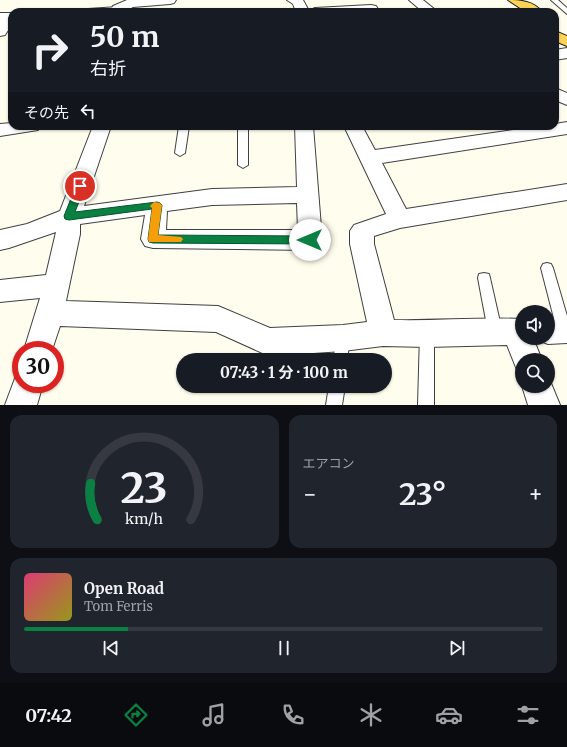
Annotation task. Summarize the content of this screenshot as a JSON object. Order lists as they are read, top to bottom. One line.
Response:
{"page":{"turn":["50 m","右折"],"then":"その先","limit":"30","trip":"07:43 · 1 分 · 100 m","tile":"エアコン","heat":["−","23°","+"],"song":["Open Road","Tom Ferris"],"tabs":"07:42","gauge":["23","km/h"]}}
